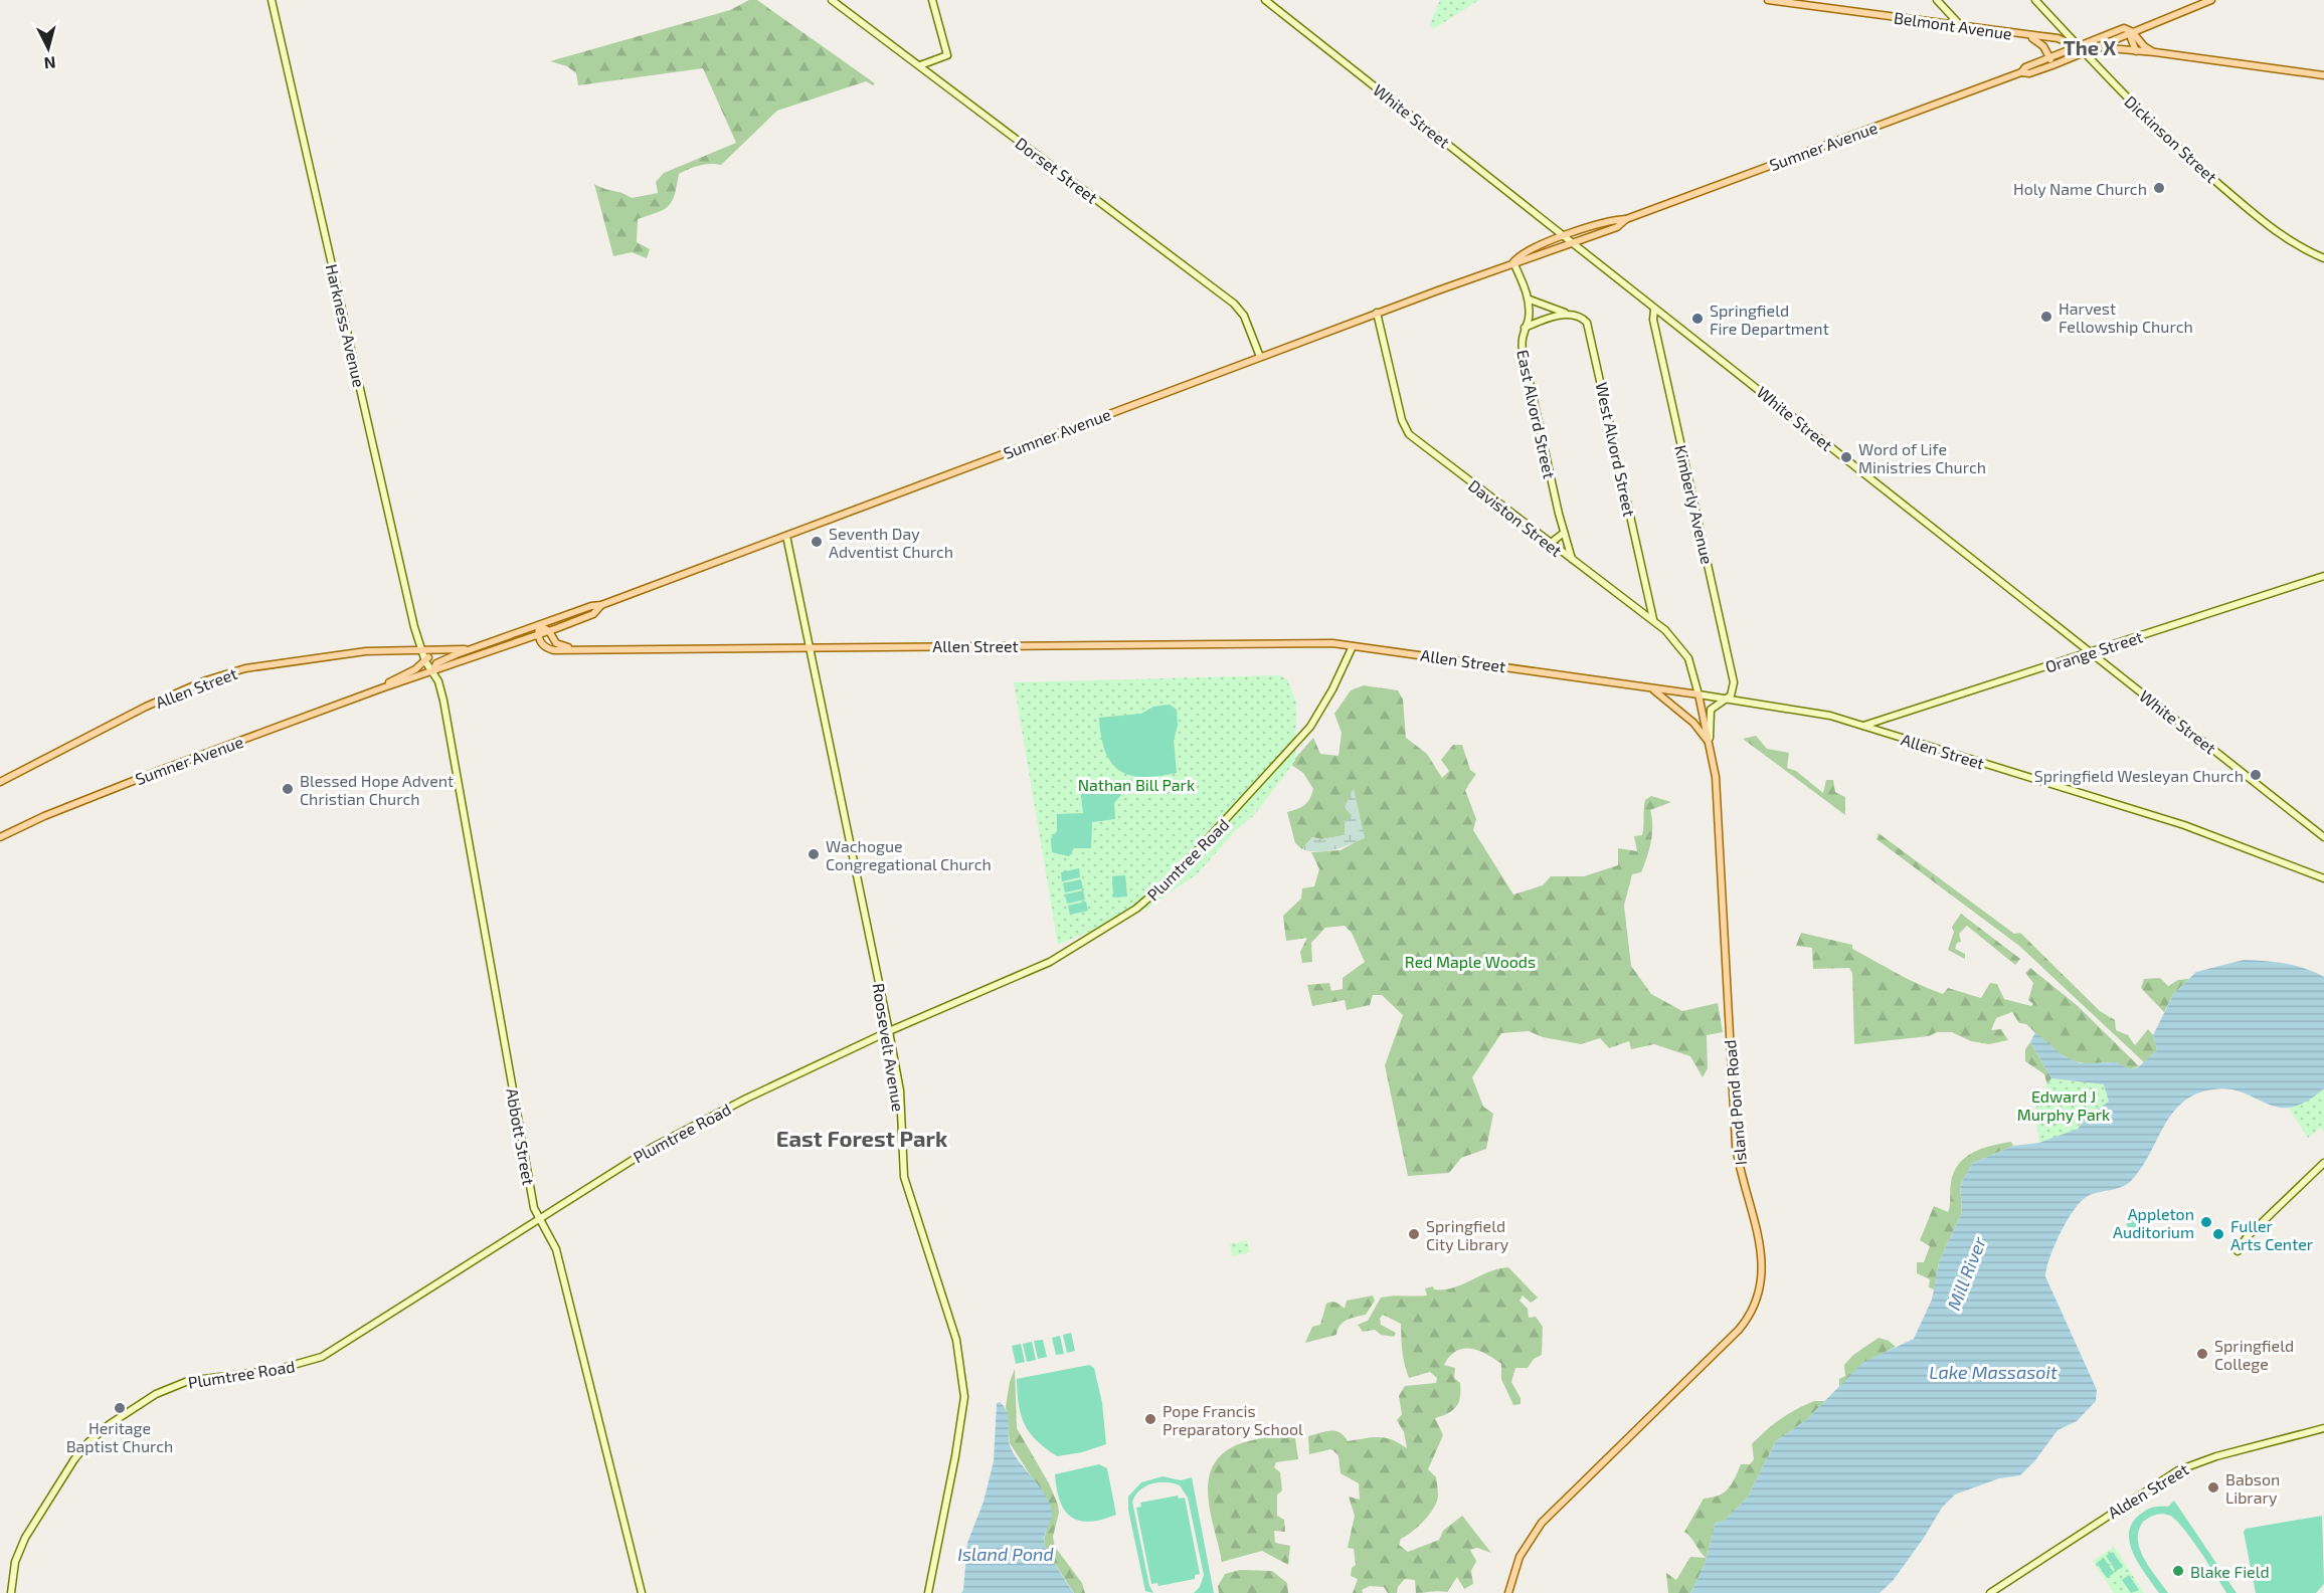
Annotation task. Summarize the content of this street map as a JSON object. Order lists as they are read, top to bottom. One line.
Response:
{"streets":{"main road":["Belmont Avenue","Sumner Avenue","Allen Street","Island Pond Road"],"street":["White Street","Dickinson Street","Dorset Street","Harkness Avenue","East Alvord Street","West Alvord Street","Kimberly Avenue","Daviston Street","Orange Street","Plumtree Road","Roosevelt Avenue","Abbott Street","Alden Street"]},"crossings":[["Belmont Avenue","Dickinson Street"],["Belmont Avenue","Sumner Avenue"],["White Street","Sumner Avenue"],["White Street","Kimberly Avenue"],["White Street","Orange Street"],["Dickinson Street","Sumner Avenue"],["Sumner Avenue","Dorset Street"],["Sumner Avenue","Harkness Avenue"],["Sumner Avenue","Daviston Street"],["Sumner Avenue","Allen Street"],["Sumner Avenue","Roosevelt Avenue"],["Sumner Avenue","Abbott Street"],["Harkness Avenue","Allen Street"],["Harkness Avenue","Abbott Street"],["East Alvord Street","West Alvord Street"],["East Alvord Street","Daviston Street"],["West Alvord Street","Daviston Street"],["Kimberly Avenue","Allen Street"],["Daviston Street","Allen Street"],["Daviston Street","Island Pond Road"],["Allen Street","Orange Street"],["Allen Street","Plumtree Road"],["Allen Street","Roosevelt Avenue"],["Allen Street","Island Pond Road"],["Plumtree Road","Roosevelt Avenue"],["Plumtree Road","Abbott Street"]],"districts":["The X","East Forest Park"],"water":["Mill River","Lake Massasoit","Island Pond"],"parks":["Nathan Bill Park","Red Maple Woods","Edward J Murphy Park"],"places":["Holy Name Church","Harvest Fellowship Church","Springfield Fire Department","Word of Life Ministries Church","Seventh Day Adventist Church","Springfield Wesleyan Church","Blessed Hope Advent Christian Church","Wachogue Congregational Church","Appleton Auditorium","Springfield City Library","Fuller Arts Center","Springfield College","Heritage Baptist Church","Pope Francis Preparatory School","Babson Library","Blake Field"],"north":"bottom"}
